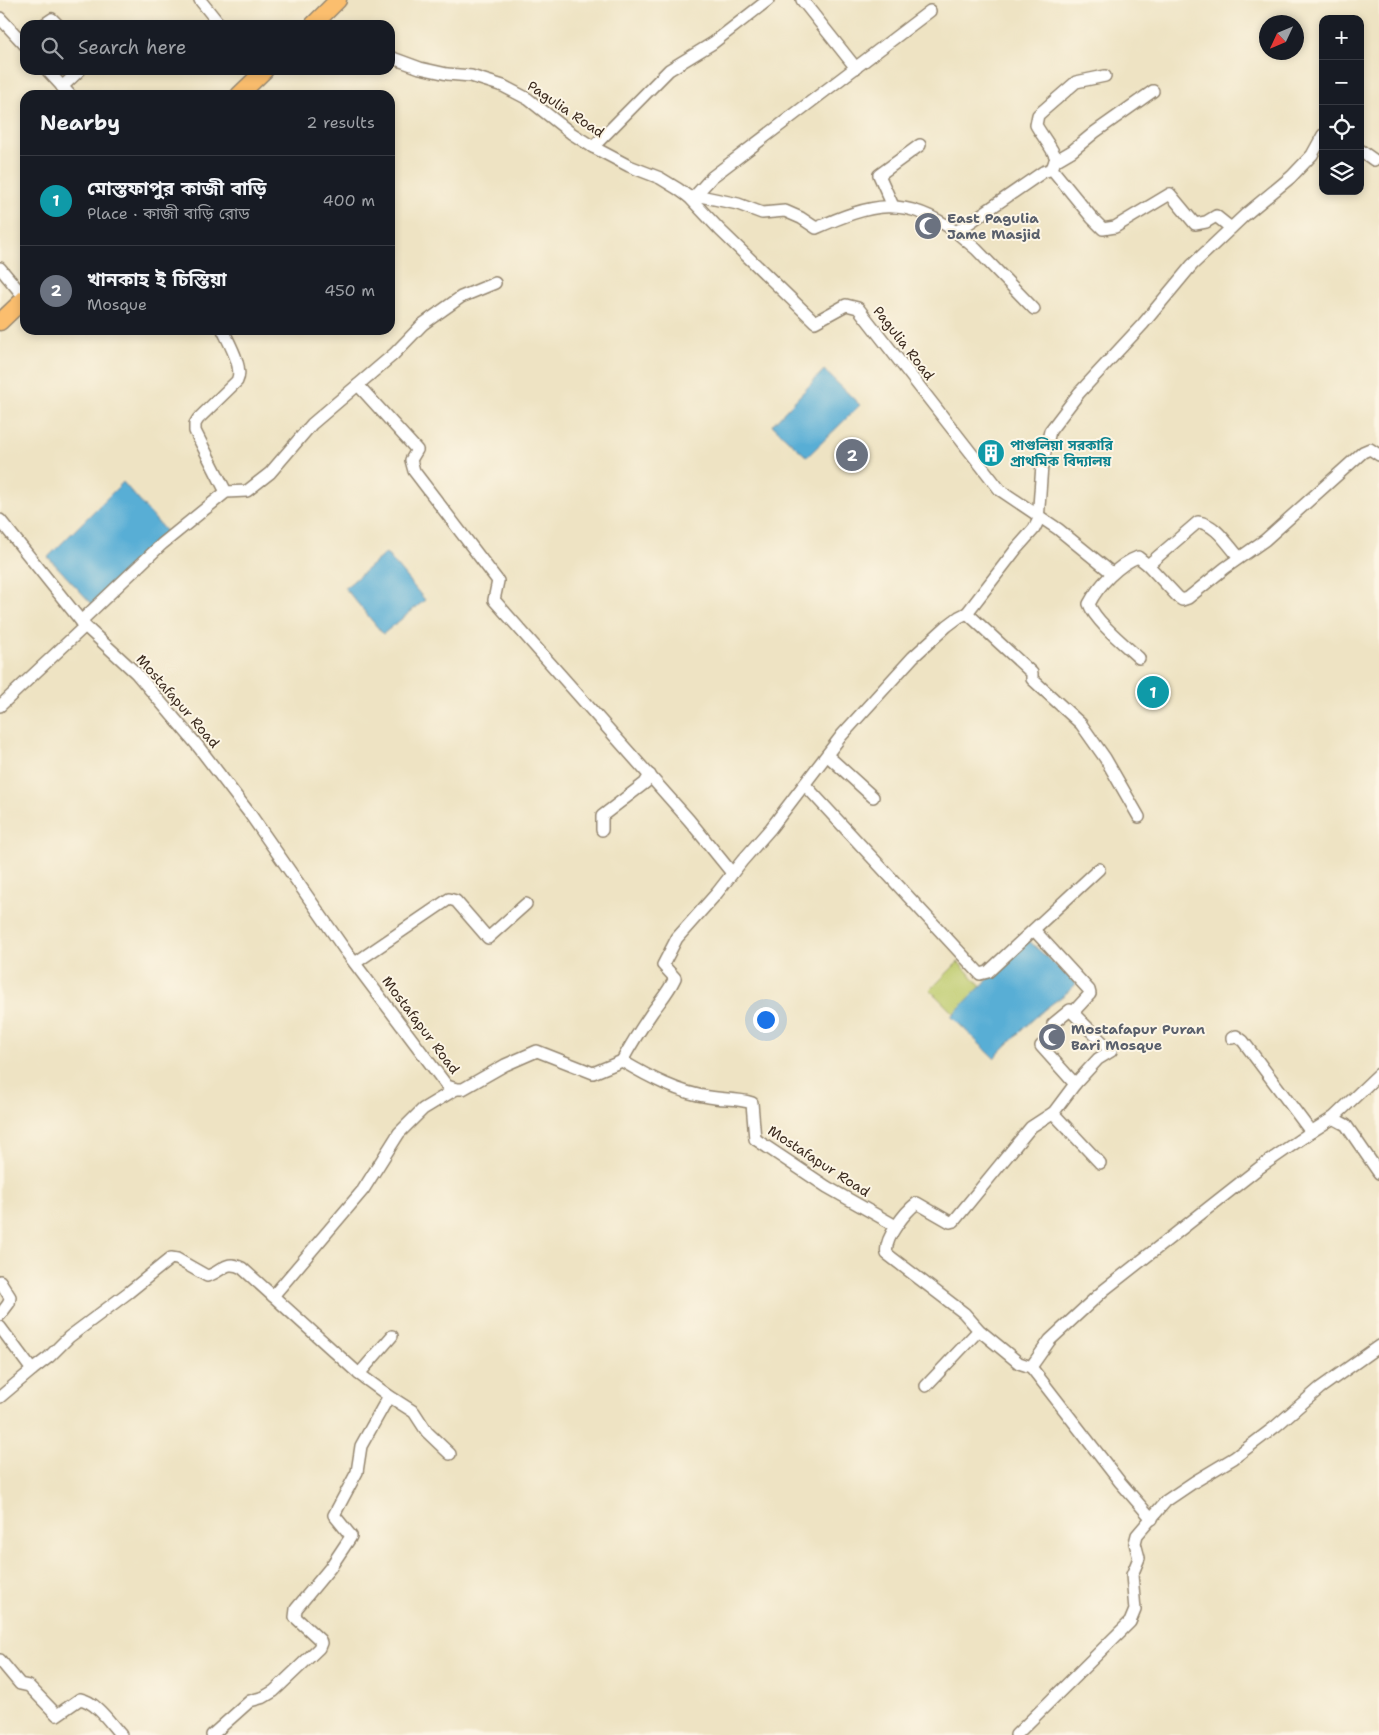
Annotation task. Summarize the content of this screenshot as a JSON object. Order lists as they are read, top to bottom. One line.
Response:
{"streets":{"street":["Pagulia Road","Mostafapur Road"]},"places":{"mosque":["East Pagulia Jame Masjid","Mostafapur Puran Bari Mosque"],"building":["পাগুলিয়া সরকারি প্রাথমিক বিদ্যালয়"]},"north":"bottom left","page":{"map_buttons":["+","−"],"search":"Search here","heading":["Nearby","2 results"],"list":[{"mark":"1","name":"মোস্তফাপুর কাজী বাড়ি","note":"Place · কাজী বাড়ি রোড","value":"400 m"},{"mark":"2","name":"খানকাহ ই চিস্তিয়া","note":"Mosque","value":"450 m"}],"pins":["2","1"]}}
